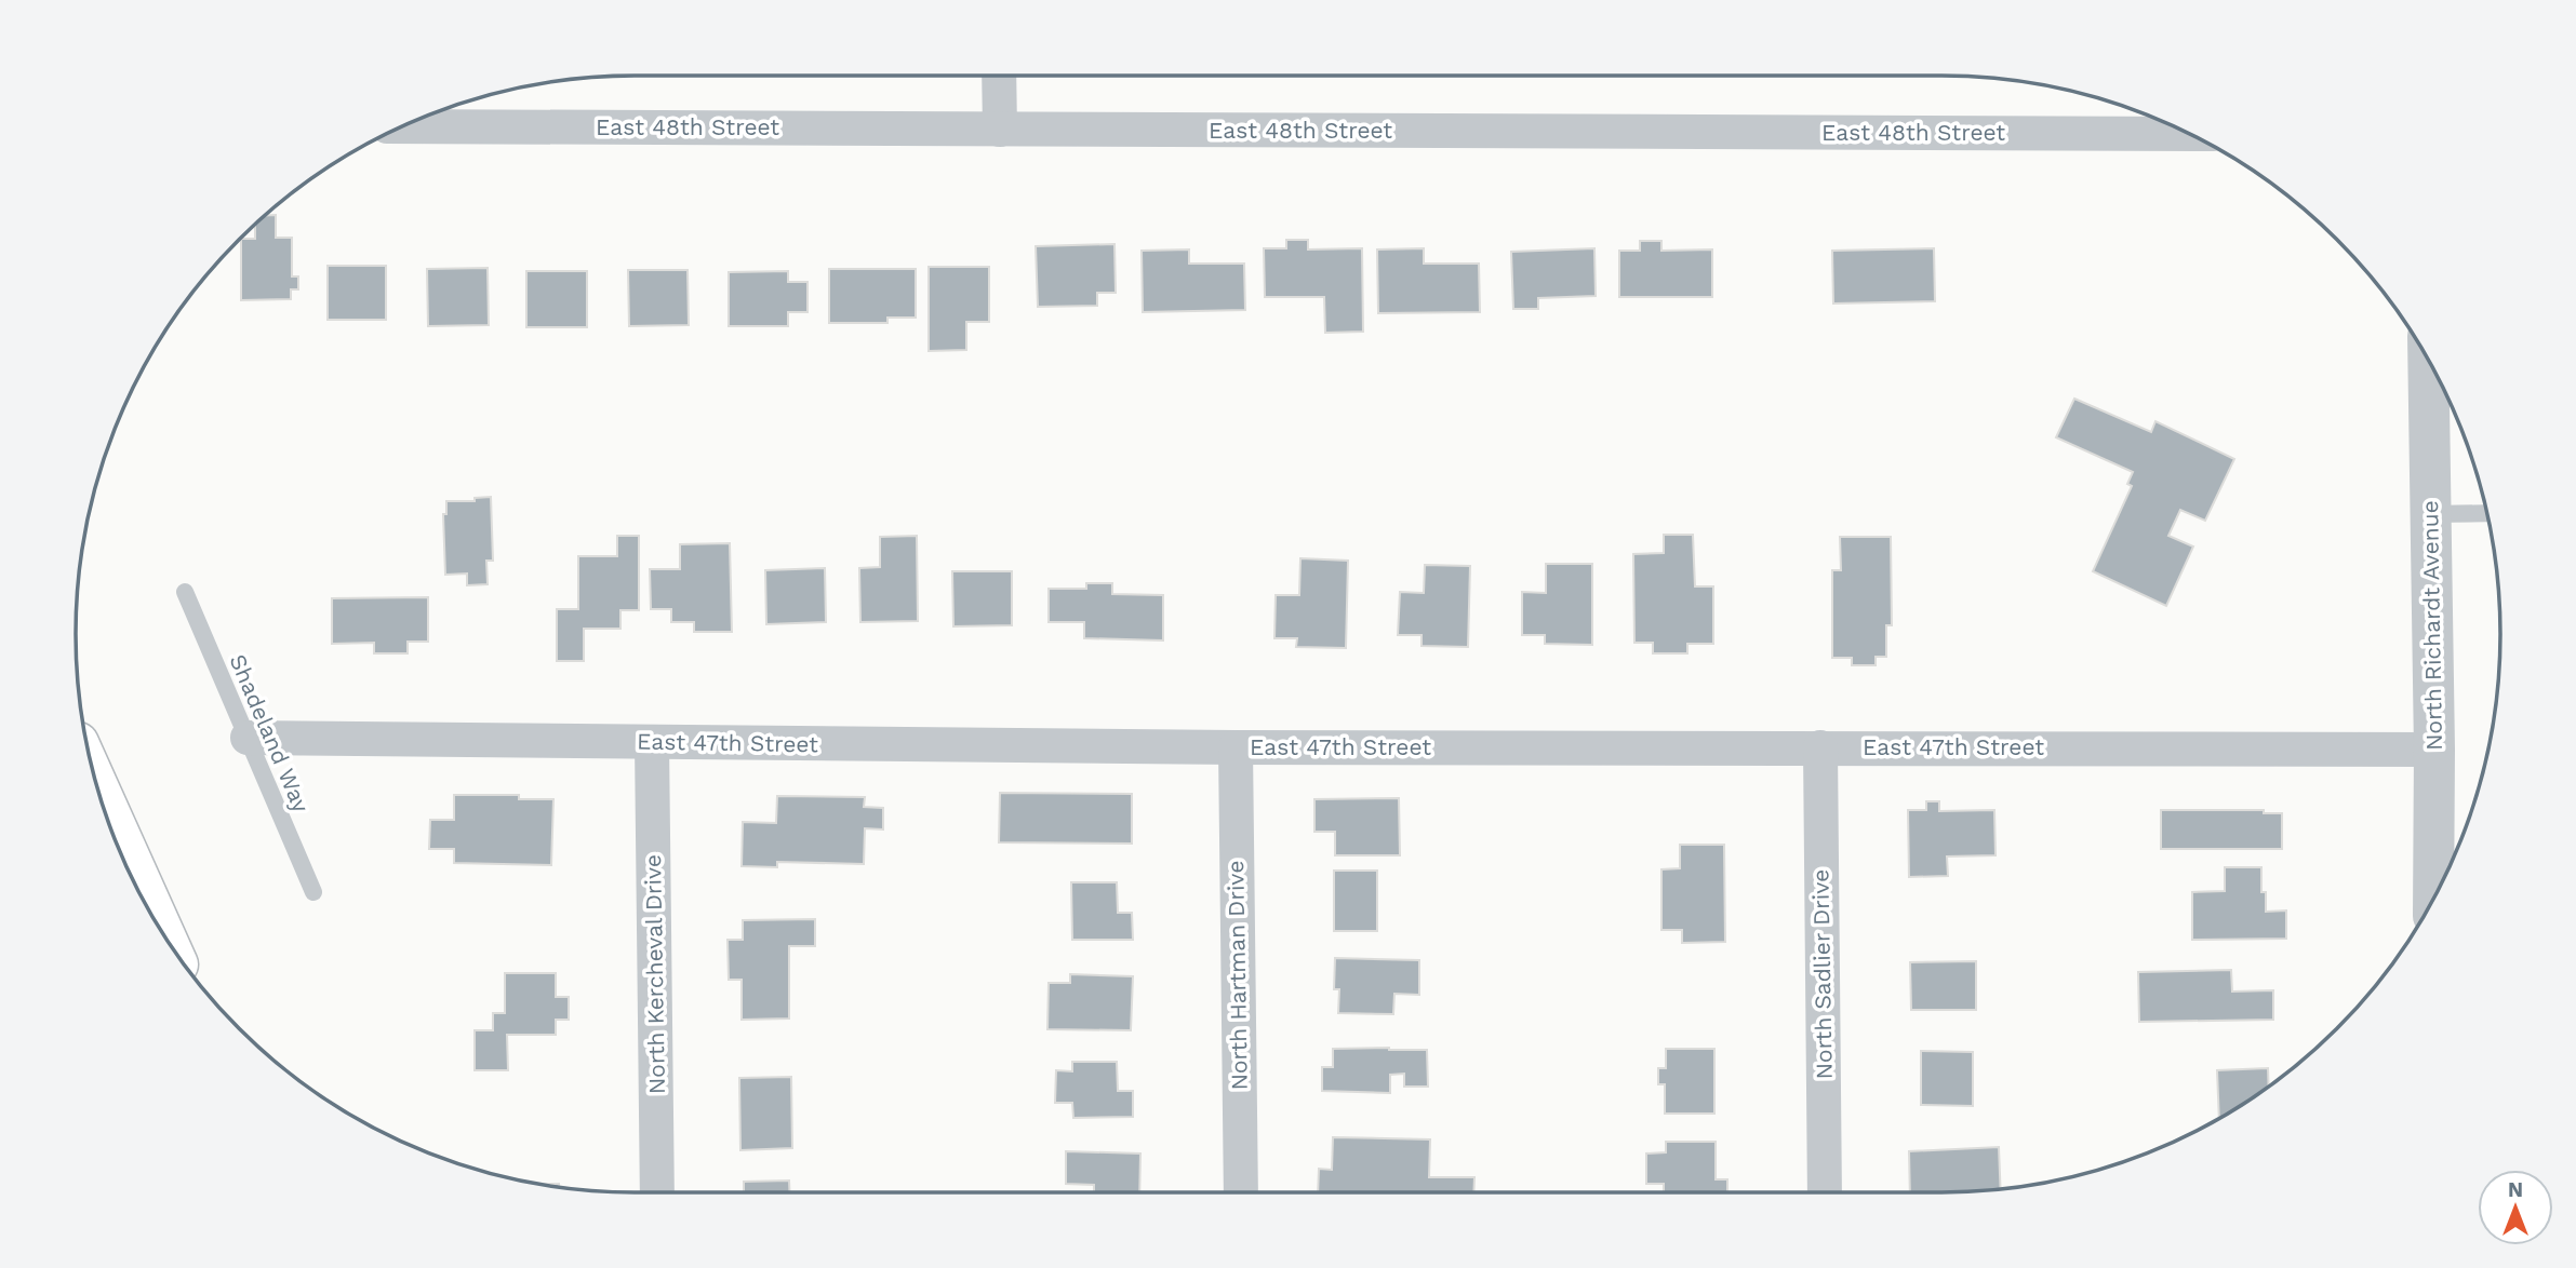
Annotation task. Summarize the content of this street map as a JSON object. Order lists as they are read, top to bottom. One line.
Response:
{"streets":{"street":["East 48th Street","North Richardt Avenue","East 47th Street","North Kercheval Drive","North Sadlier Drive","North Hartman Drive"],"lane":["Shadeland Way"]},"crossings":[["North Richardt Avenue","East 47th Street"],["Shadeland Way","East 47th Street"],["East 47th Street","North Kercheval Drive"],["East 47th Street","North Sadlier Drive"],["East 47th Street","North Hartman Drive"]],"north":"top"}
